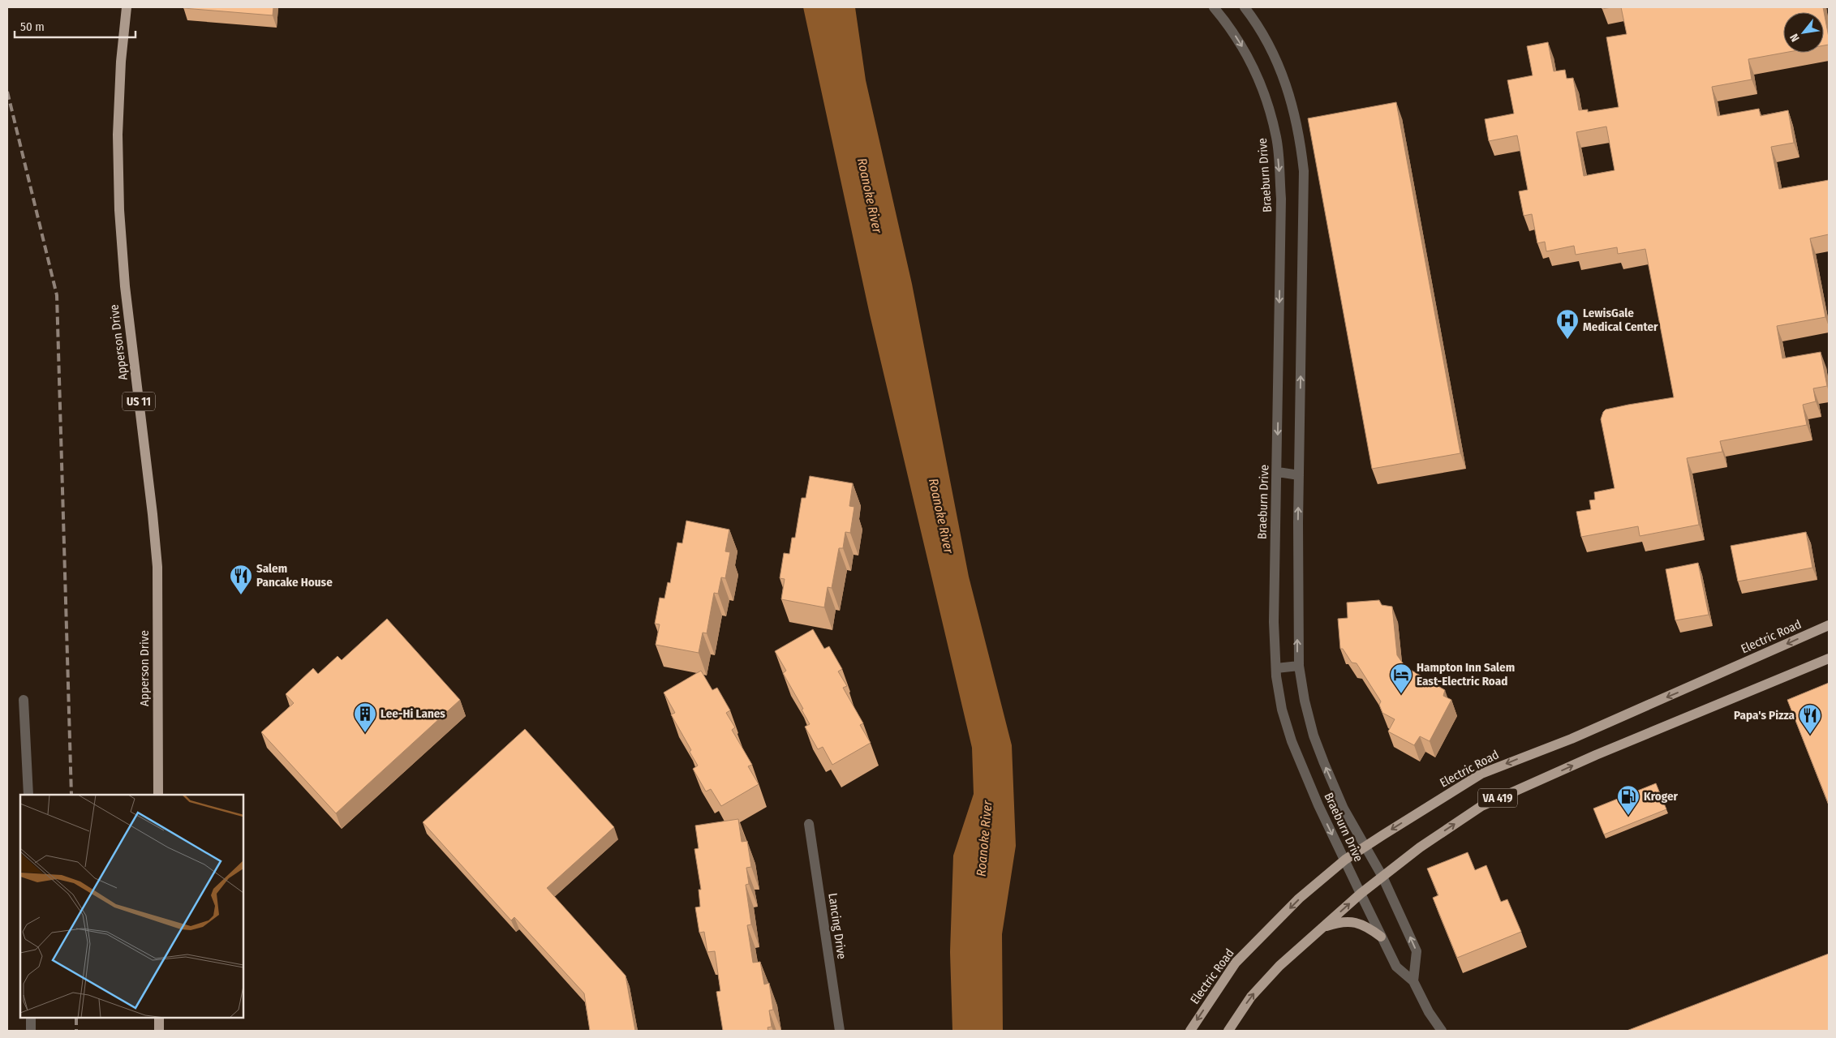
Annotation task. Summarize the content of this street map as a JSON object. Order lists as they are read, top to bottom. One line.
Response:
{"streets":{"main road":["Apperson Drive","US 11","Electric Road","VA 419"],"street":["Braeburn Drive","Lancing Drive"]},"crossings":[["Braeburn Drive","Electric Road"],["Braeburn Drive","VA 419"]],"water":["Roanoke River"],"places":{"hospital":["LewisGale Medical Center"],"restaurant":["Salem Pancake House","Papa's Pizza"],"hotel":["Hampton Inn Salem East-Electric Road"],"building":["Lee-Hi Lanes"],"fuel station":["Kroger"]},"scale_bar":"50 m","north":"bottom left"}
